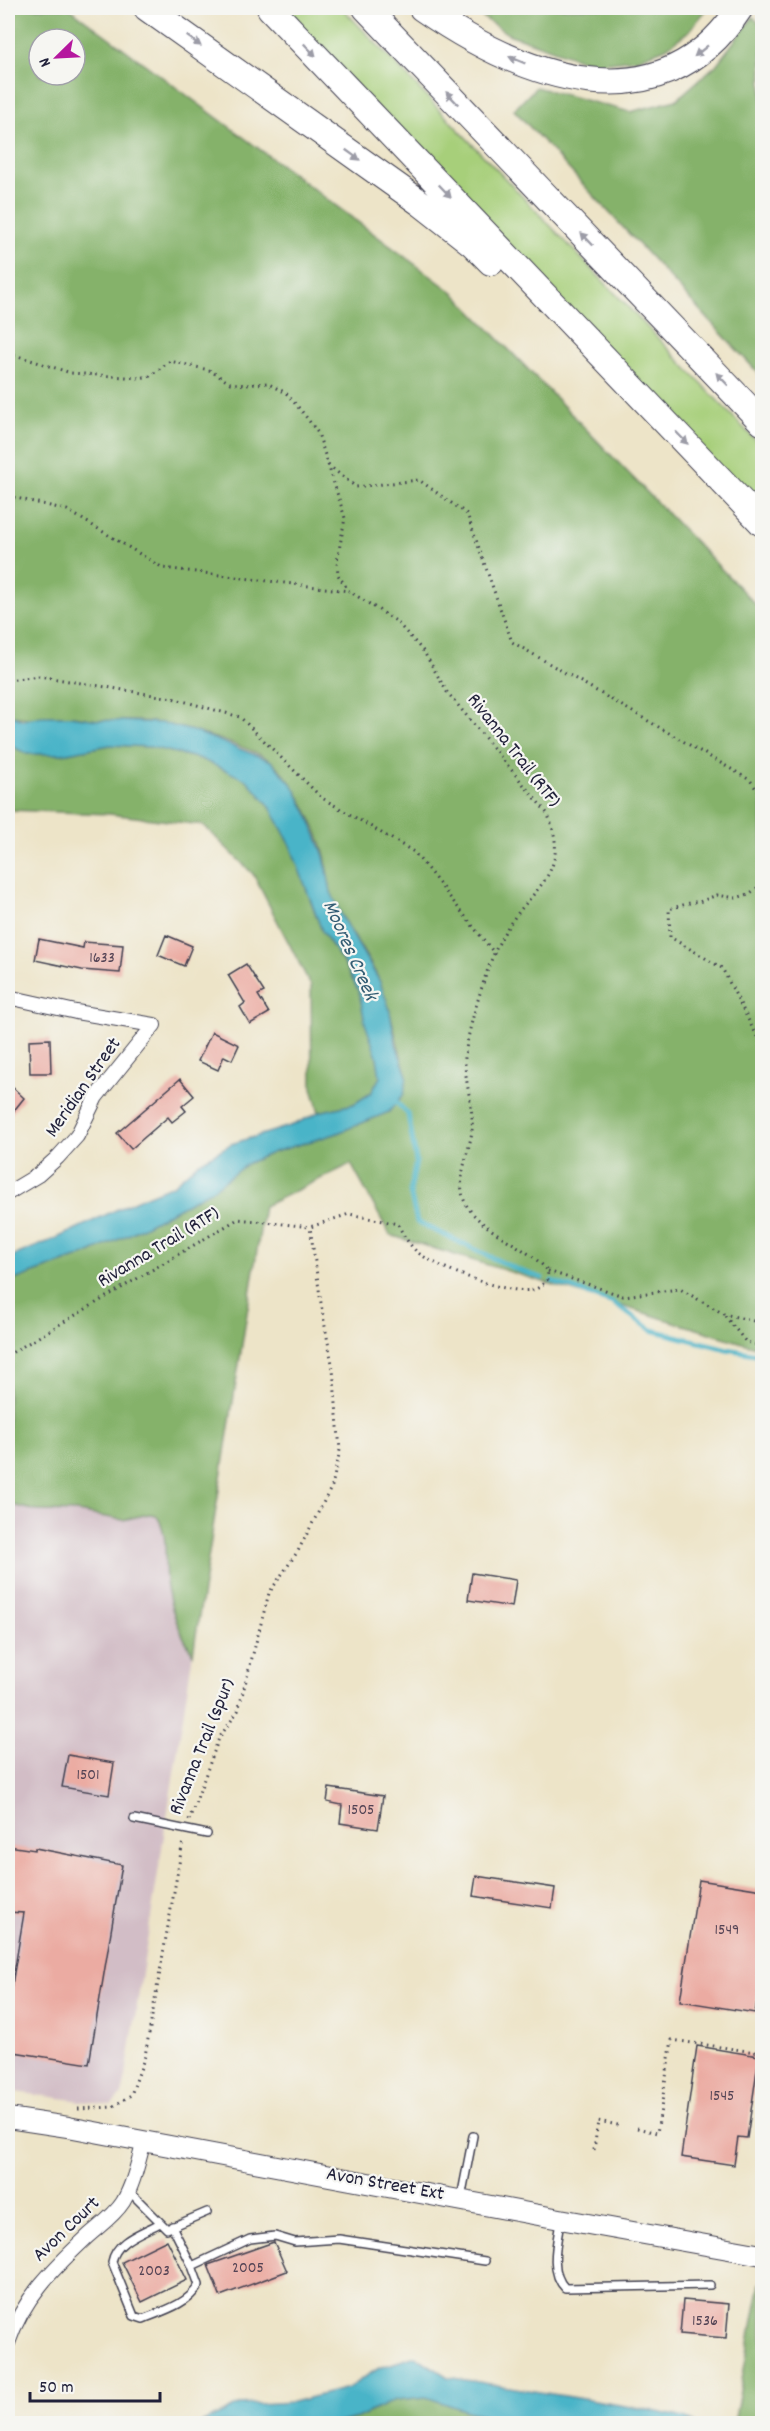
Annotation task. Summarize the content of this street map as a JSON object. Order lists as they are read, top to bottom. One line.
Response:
{"streets":{"main road":["Avon Street Ext"],"street":["Meridian Street","Avon Court"],"path":["Rivanna Trail (RTF)","Rivanna Trail (spur)"]},"crossings":[["Rivanna Trail (RTF)","Rivanna Trail (spur)"],["Avon Street Ext","Avon Court"]],"water":["Moores Creek"],"house_numbers":["1633","1501","1505","1549","1545","2005","2003","1536"],"scale_bar":"50 m","north":"bottom left"}
